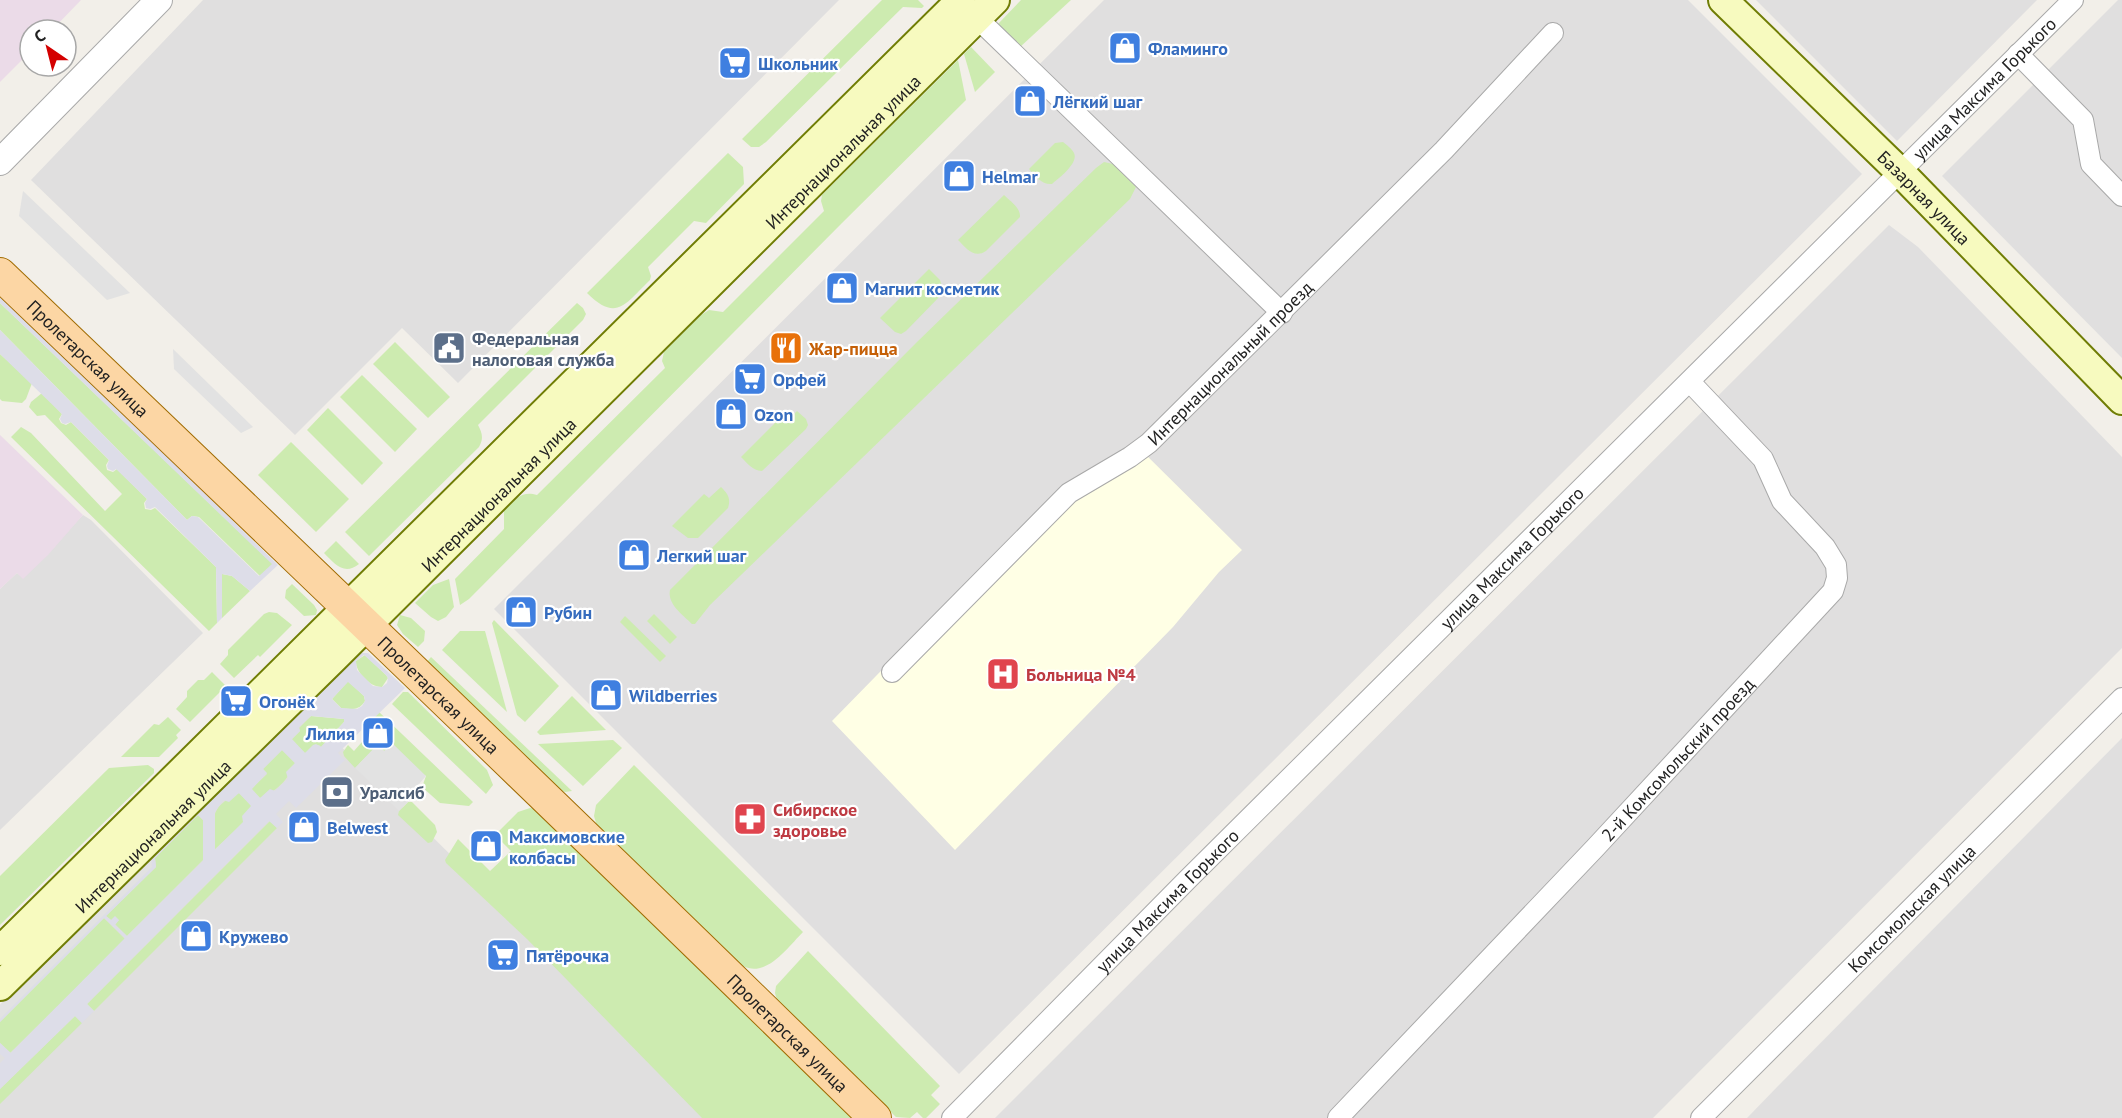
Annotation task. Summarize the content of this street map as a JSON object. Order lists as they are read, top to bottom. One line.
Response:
{"streets":{"main road":["Интернациональная улица","Базарная улица","Пролетарская улица"],"street":["улица Максима Горького","Интернациональный проезд","2-й Комсомольский проезд","Комсомольская улица"]},"crossings":[["улица Максима Горького","Базарная улица"],["улица Максима Горького","2-й Комсомольский проезд"],["Интернациональная улица","Пролетарская улица"]],"places":{"shop":["Фламинго","Лёгкий шаг","Helmar","Магнит косметик","Ozon","Легкий шаг","Рубин","Wildberries","Лилия","Belwest","Максимовские колбасы","Кружево"],"supermarket":["Школьник","Орфей","Огонёк","Пятёрочка"],"public building":["Федеральная налоговая служба"],"restaurant":["Жар-пицца"],"hospital":["Больница №4"],"bank":["Уралсиб"],"pharmacy":["Сибирское здоровье"]},"north":"top left"}
